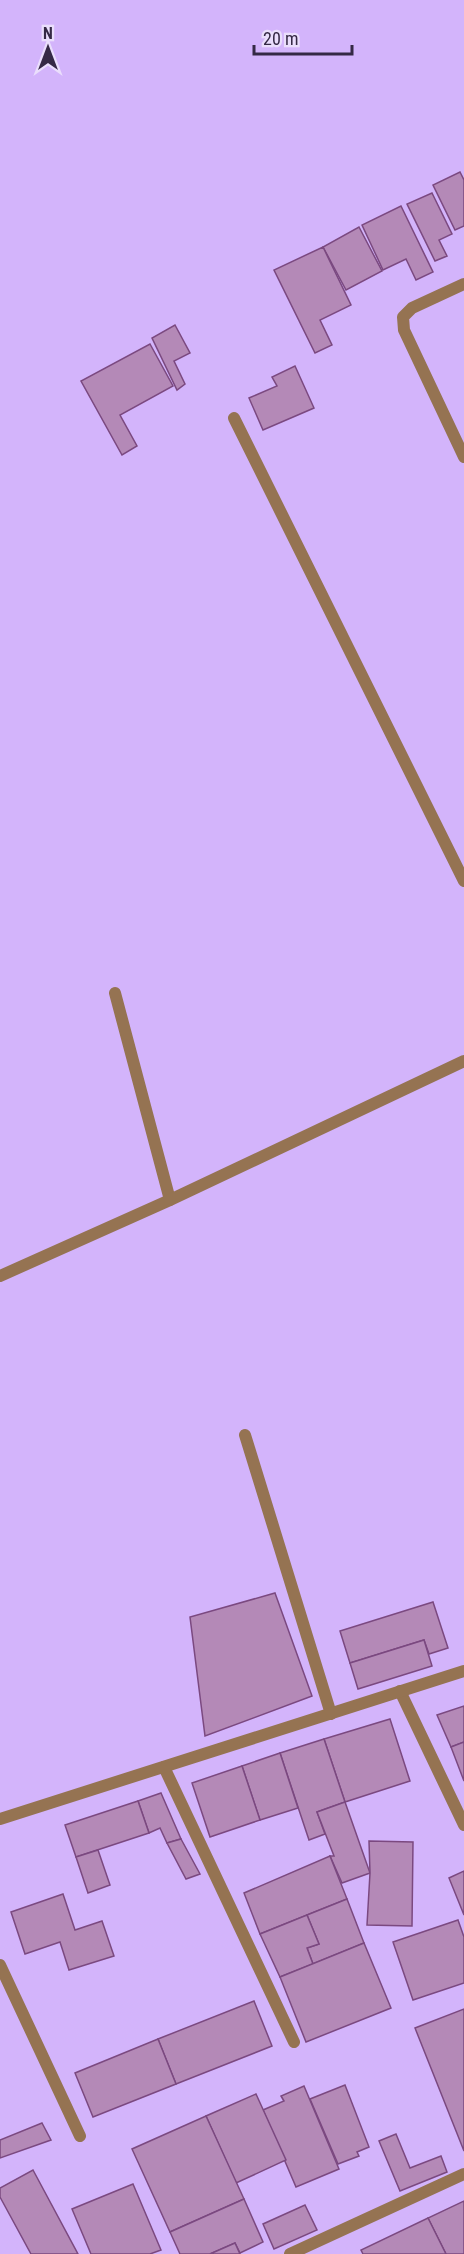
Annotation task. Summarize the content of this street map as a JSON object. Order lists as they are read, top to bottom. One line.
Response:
{"scale_bar":"20 m","north":"top"}
